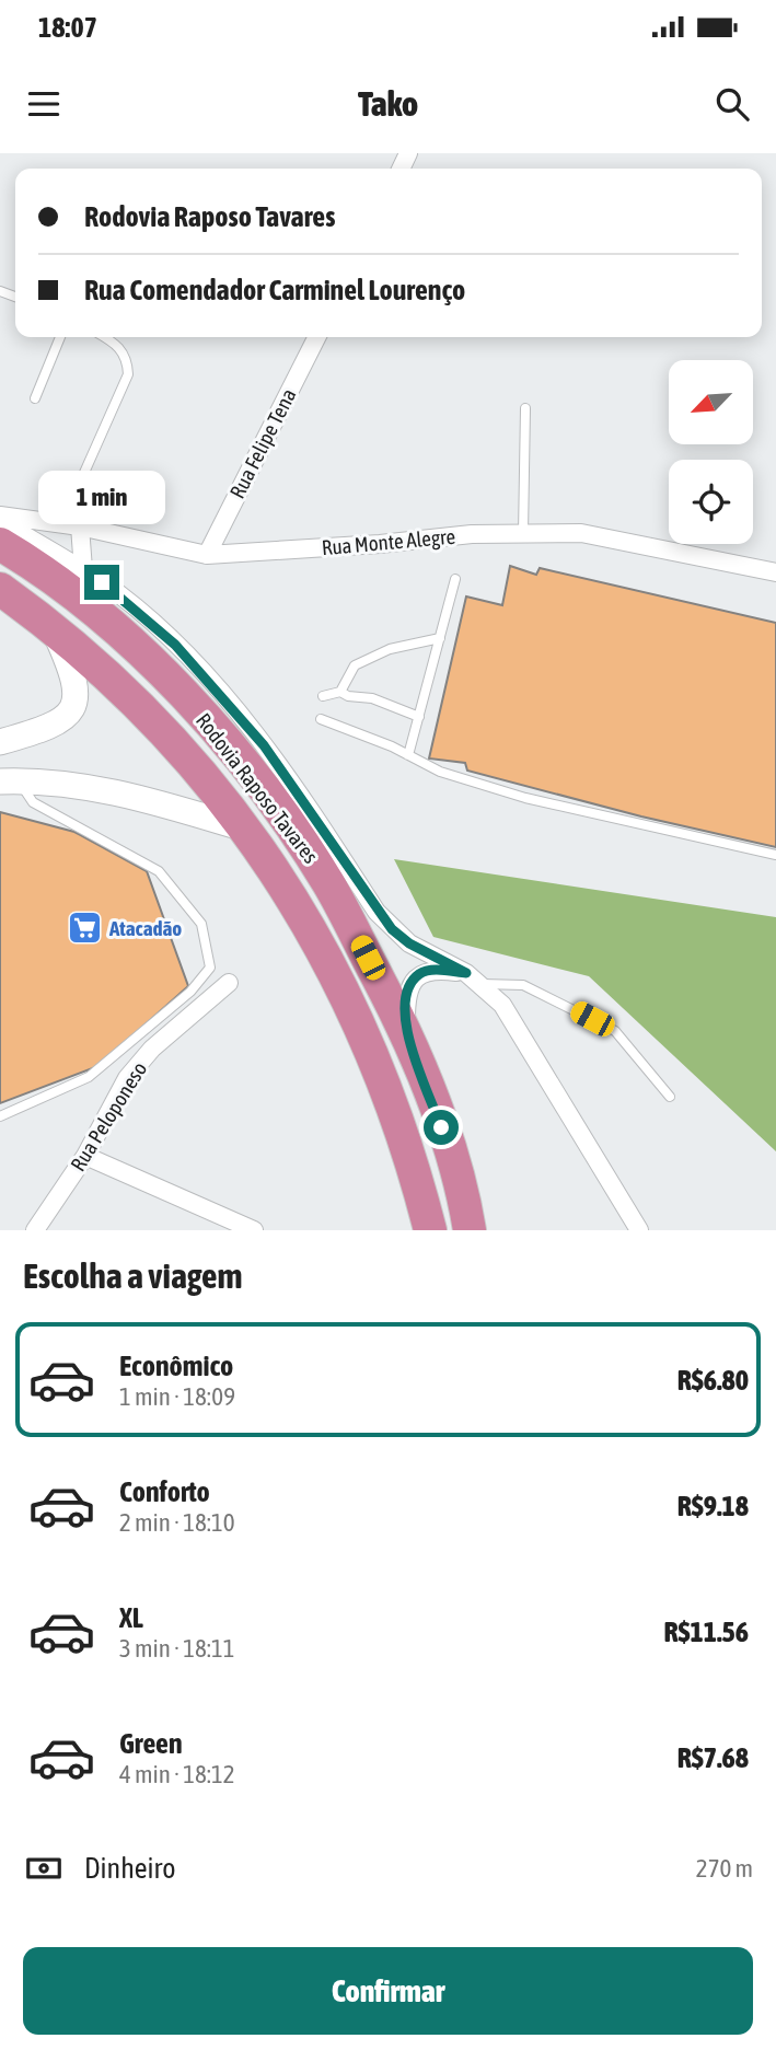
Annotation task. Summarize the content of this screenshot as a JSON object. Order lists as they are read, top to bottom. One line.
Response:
{"streets":{"highway":["Rodovia Raposo Tavares"],"street":["Rua Felipe Tena","Rua Monte Alegre","Rua Peloponeso"]},"crossings":[["Rua Felipe Tena","Rua Monte Alegre"]],"places":{"supermarket":["Atacadão"]},"north":"bottom left","page":{"status":"18:07","header":"Tako","banner":["Rodovia Raposo Tavares","Rua Comendador Carminel Lourenço"],"bubble":"1 min","heading":"Escolha a viagem","list":[{"name":"Econômico","note":"1 min · 18:09","value":"R$6.80"},{"name":"Conforto","note":"2 min · 18:10","value":"R$9.18"},{"name":"XL","note":"3 min · 18:11","value":"R$11.56"},{"name":"Green","note":"4 min · 18:12","value":"R$7.68"}],"pay":["Dinheiro","270 m"],"buttons":"Confirmar"}}
